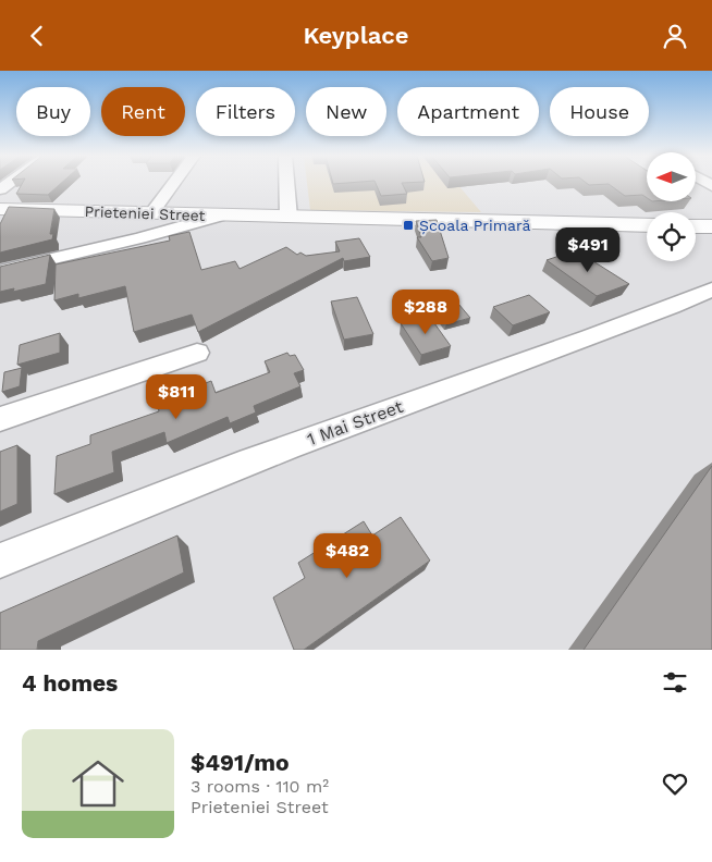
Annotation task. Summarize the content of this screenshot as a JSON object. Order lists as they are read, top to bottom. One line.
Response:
{"streets":{"street":["Prieteniei Street","1 Mai Street"]},"places":{"transit":["Școala Primară"]},"north":"left","page":{"header":"Keyplace","chip":["Buy","Rent","Filters","New","Apartment","House"],"price":["$491","$288","$811","$482"],"heading":"4 homes","list":[{"name":"$491/mo","note":"3 rooms · 110 m² · Prieteniei Street"}]}}
